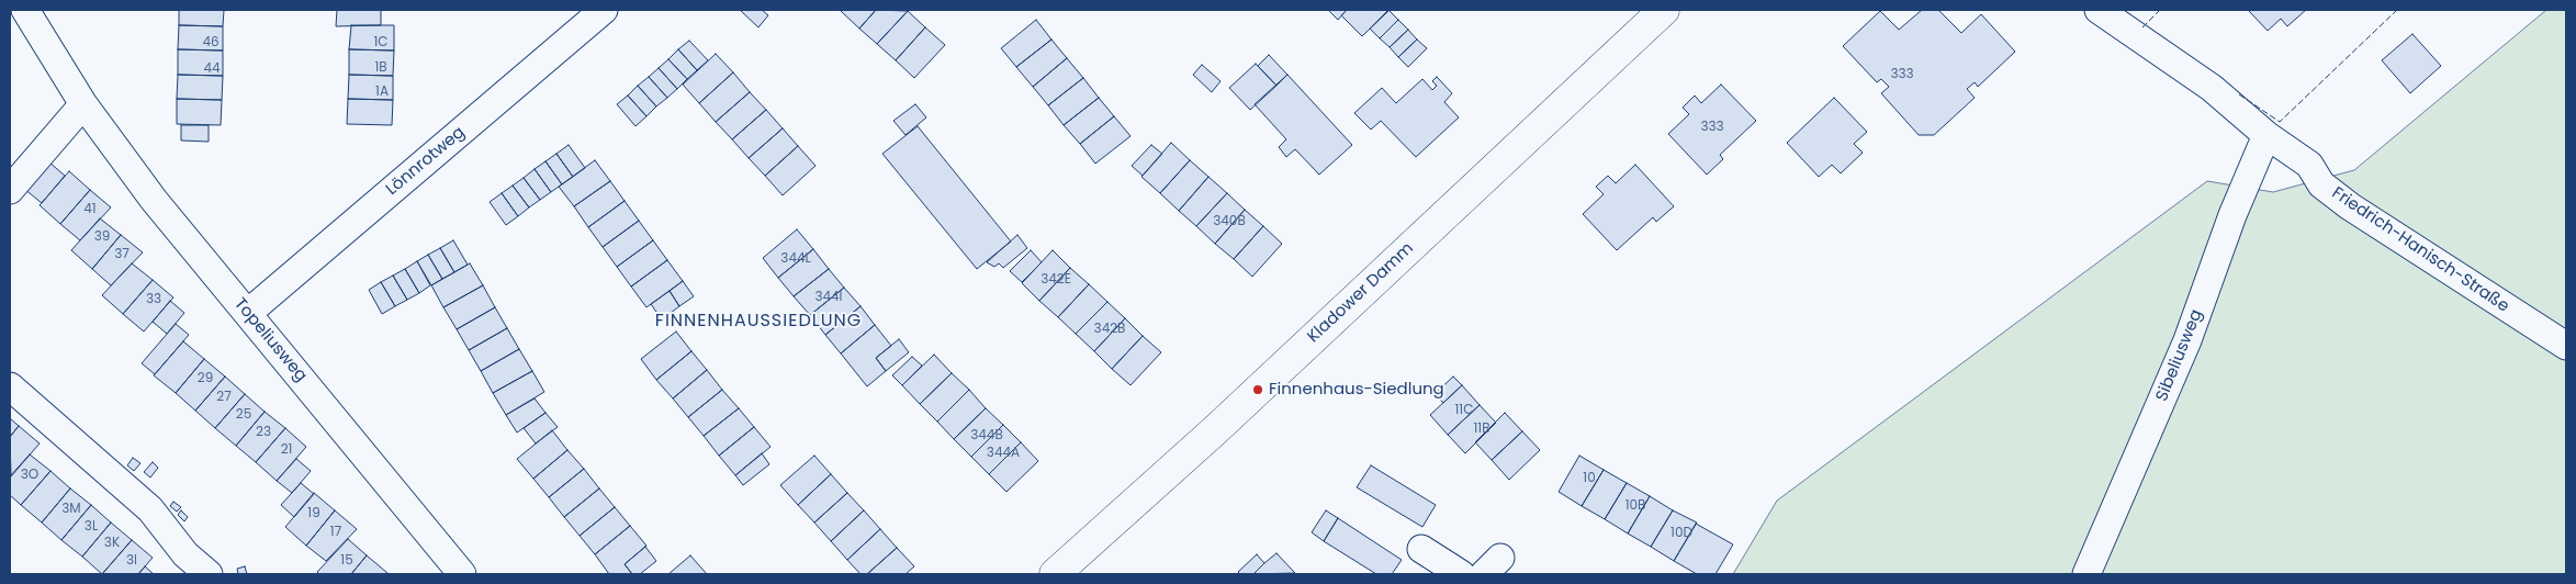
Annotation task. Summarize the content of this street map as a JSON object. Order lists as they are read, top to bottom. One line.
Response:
{"streets":{"main road":["Kladower Damm"],"street":["Lönnrotweg","Friedrich-Hanisch-Straße","Topeliusweg","Sibeliusweg"]},"crossings":[["Lönnrotweg","Topeliusweg"],["Friedrich-Hanisch-Straße","Sibeliusweg"]],"districts":["FINNENHAUSSIEDLUNG"],"places":["Finnenhaus-Siedlung"],"house_numbers":["46","1C","1B","44","333","1A","333","41","340B","39","37","344L","342E","344I","33","342B","29","27","11C","25","11B","23","344B","21","344A","3O","10","10B","3M","19","3L","17","10D","3K","3I","15"]}
